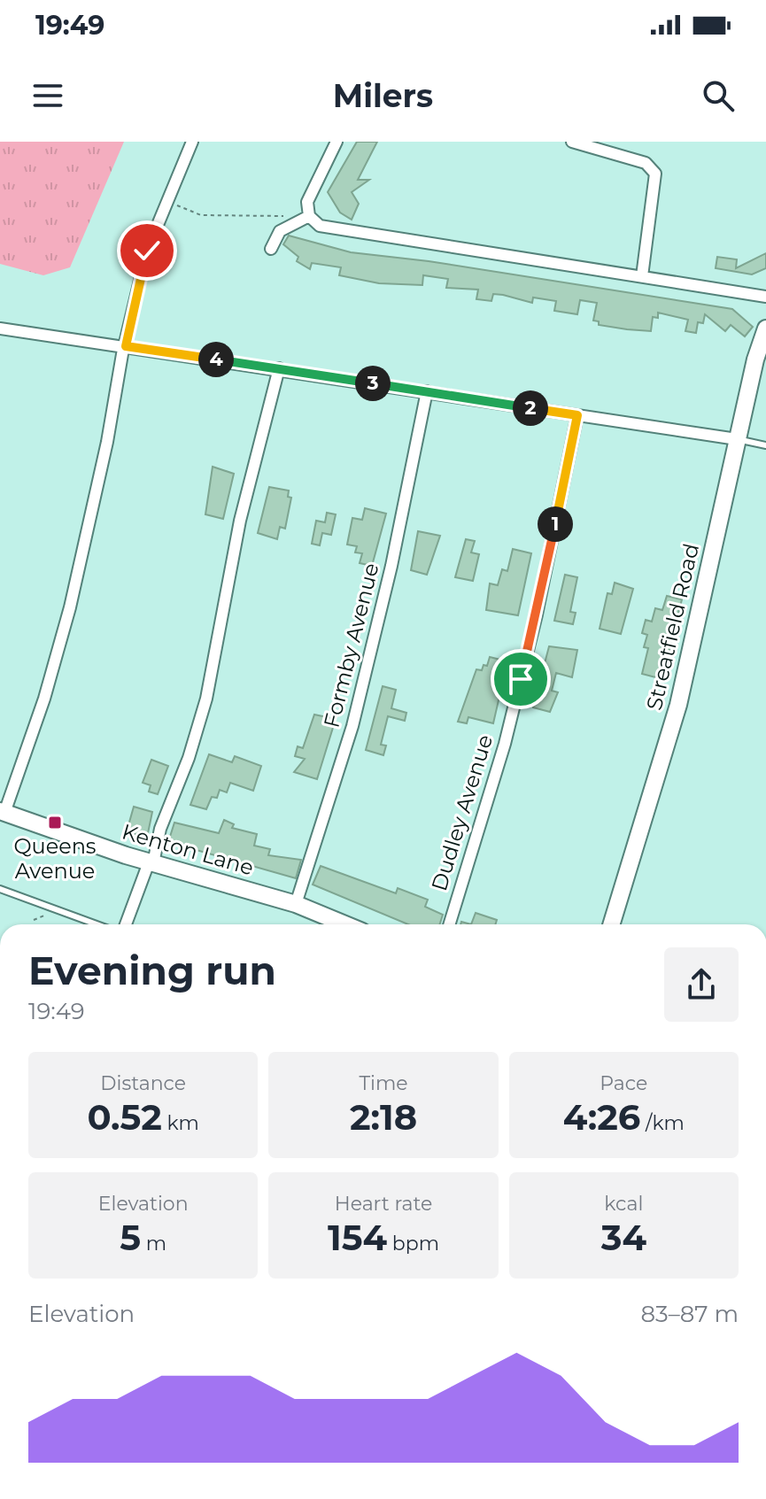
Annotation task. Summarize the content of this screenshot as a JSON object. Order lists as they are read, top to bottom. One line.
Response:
{"streets":{"street":["Streatfield Road","Formby Avenue","Dudley Avenue","Kenton Lane"]},"crossings":[["Formby Avenue","Kenton Lane"]],"places":{"transit":["Queens Avenue"]},"page":{"status":"19:49","header":"Milers","pins":["4","3","2","1"],"heading":["Evening run","19:49"],"stats":[["Distance","0.52 km"],["Time","2:18"],["Pace","4:26 /km"],["Elevation","5 m"],["Heart rate","154 bpm"],["kcal","34"]],"chart":["Elevation","83–87 m"]}}
